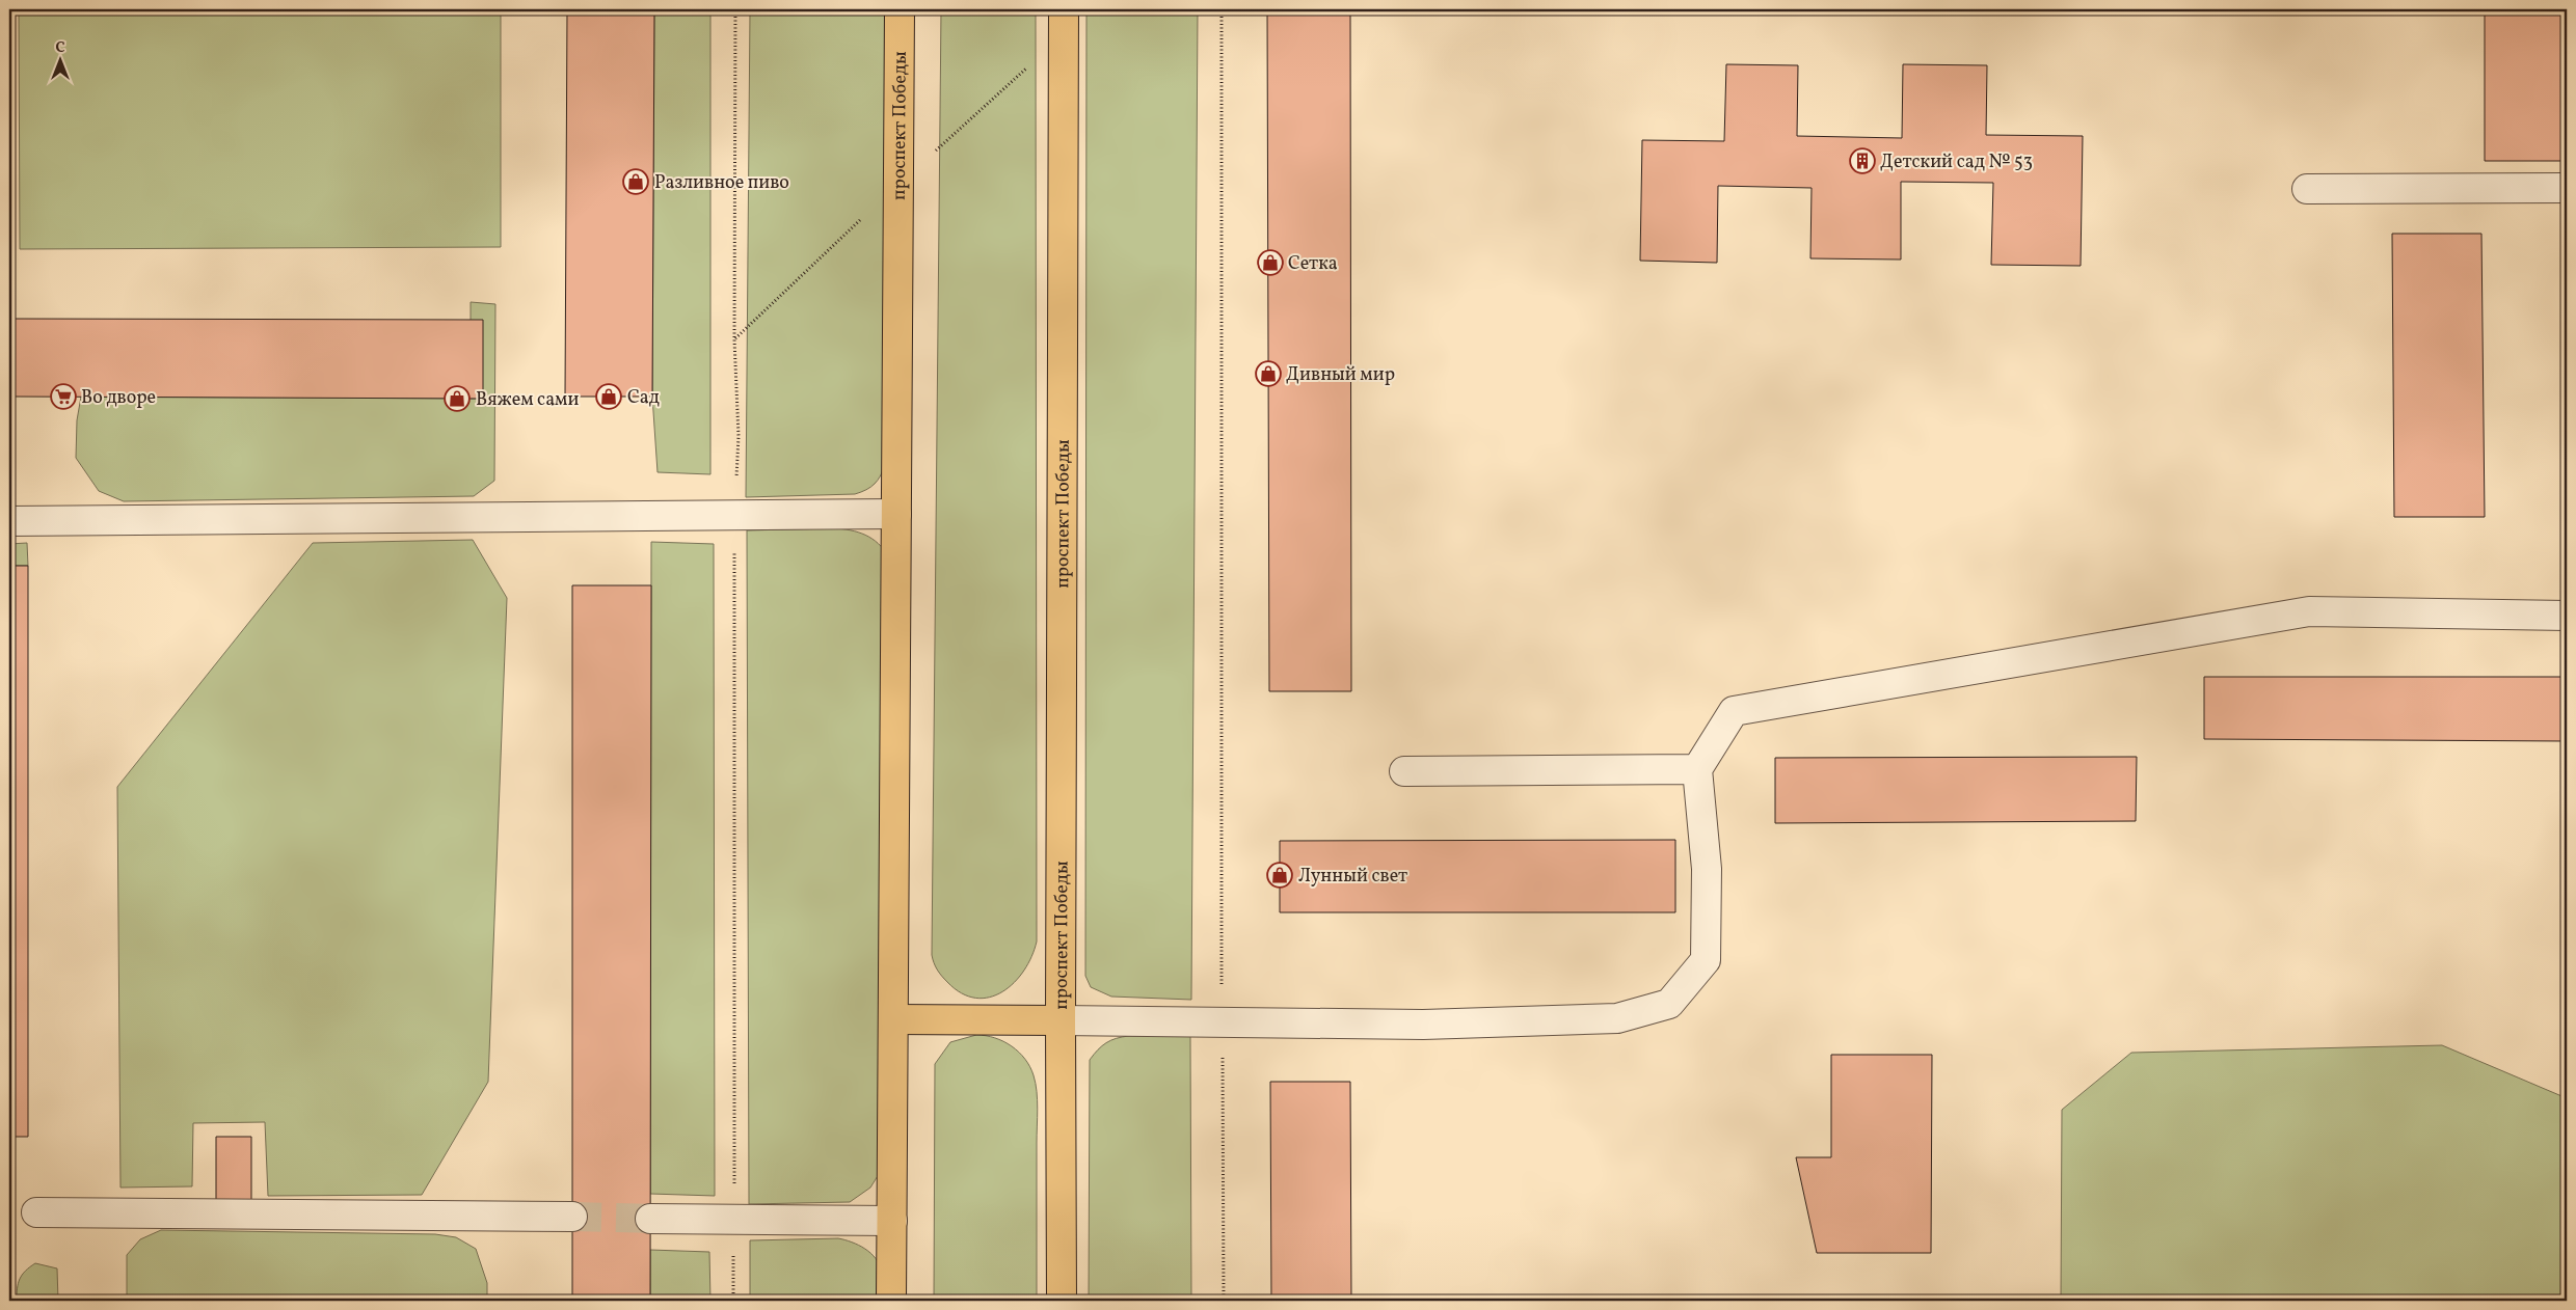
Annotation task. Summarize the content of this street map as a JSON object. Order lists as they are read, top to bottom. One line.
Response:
{"streets":{"main road":["проспект Победы"]},"places":{"building":["Детский сад № 53"],"shop":["Разливное пиво","Сетка","Дивный мир","Сад","Вяжем сами","Лунный свет"],"supermarket":["Во дворе"]},"north":"top"}
